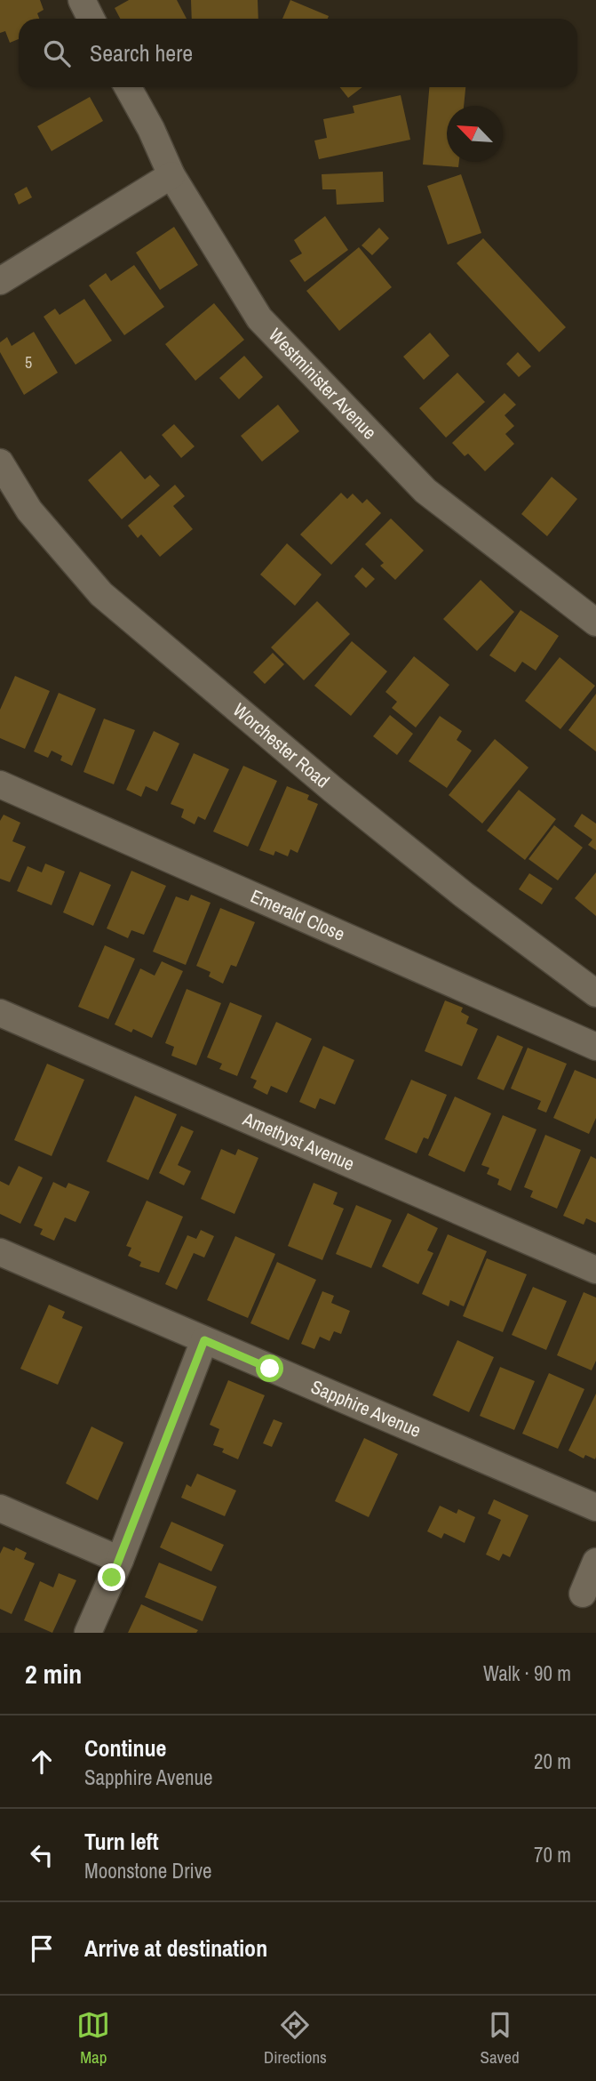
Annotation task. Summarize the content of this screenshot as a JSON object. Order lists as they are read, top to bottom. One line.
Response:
{"streets":{"street":["Westminister Avenue","Worchester Road","Emerald Close","Amethyst Avenue","Sapphire Avenue"]},"house_numbers":["5"],"north":"top left","page":{"search":"Search here","heading":["2 min","Walk · 90 m"],"list":[["Continue","Sapphire Avenue","20 m"],["Turn left","Moonstone Drive","70 m"],"Arrive at destination"],"nav":["Map","Directions","Saved"]}}
